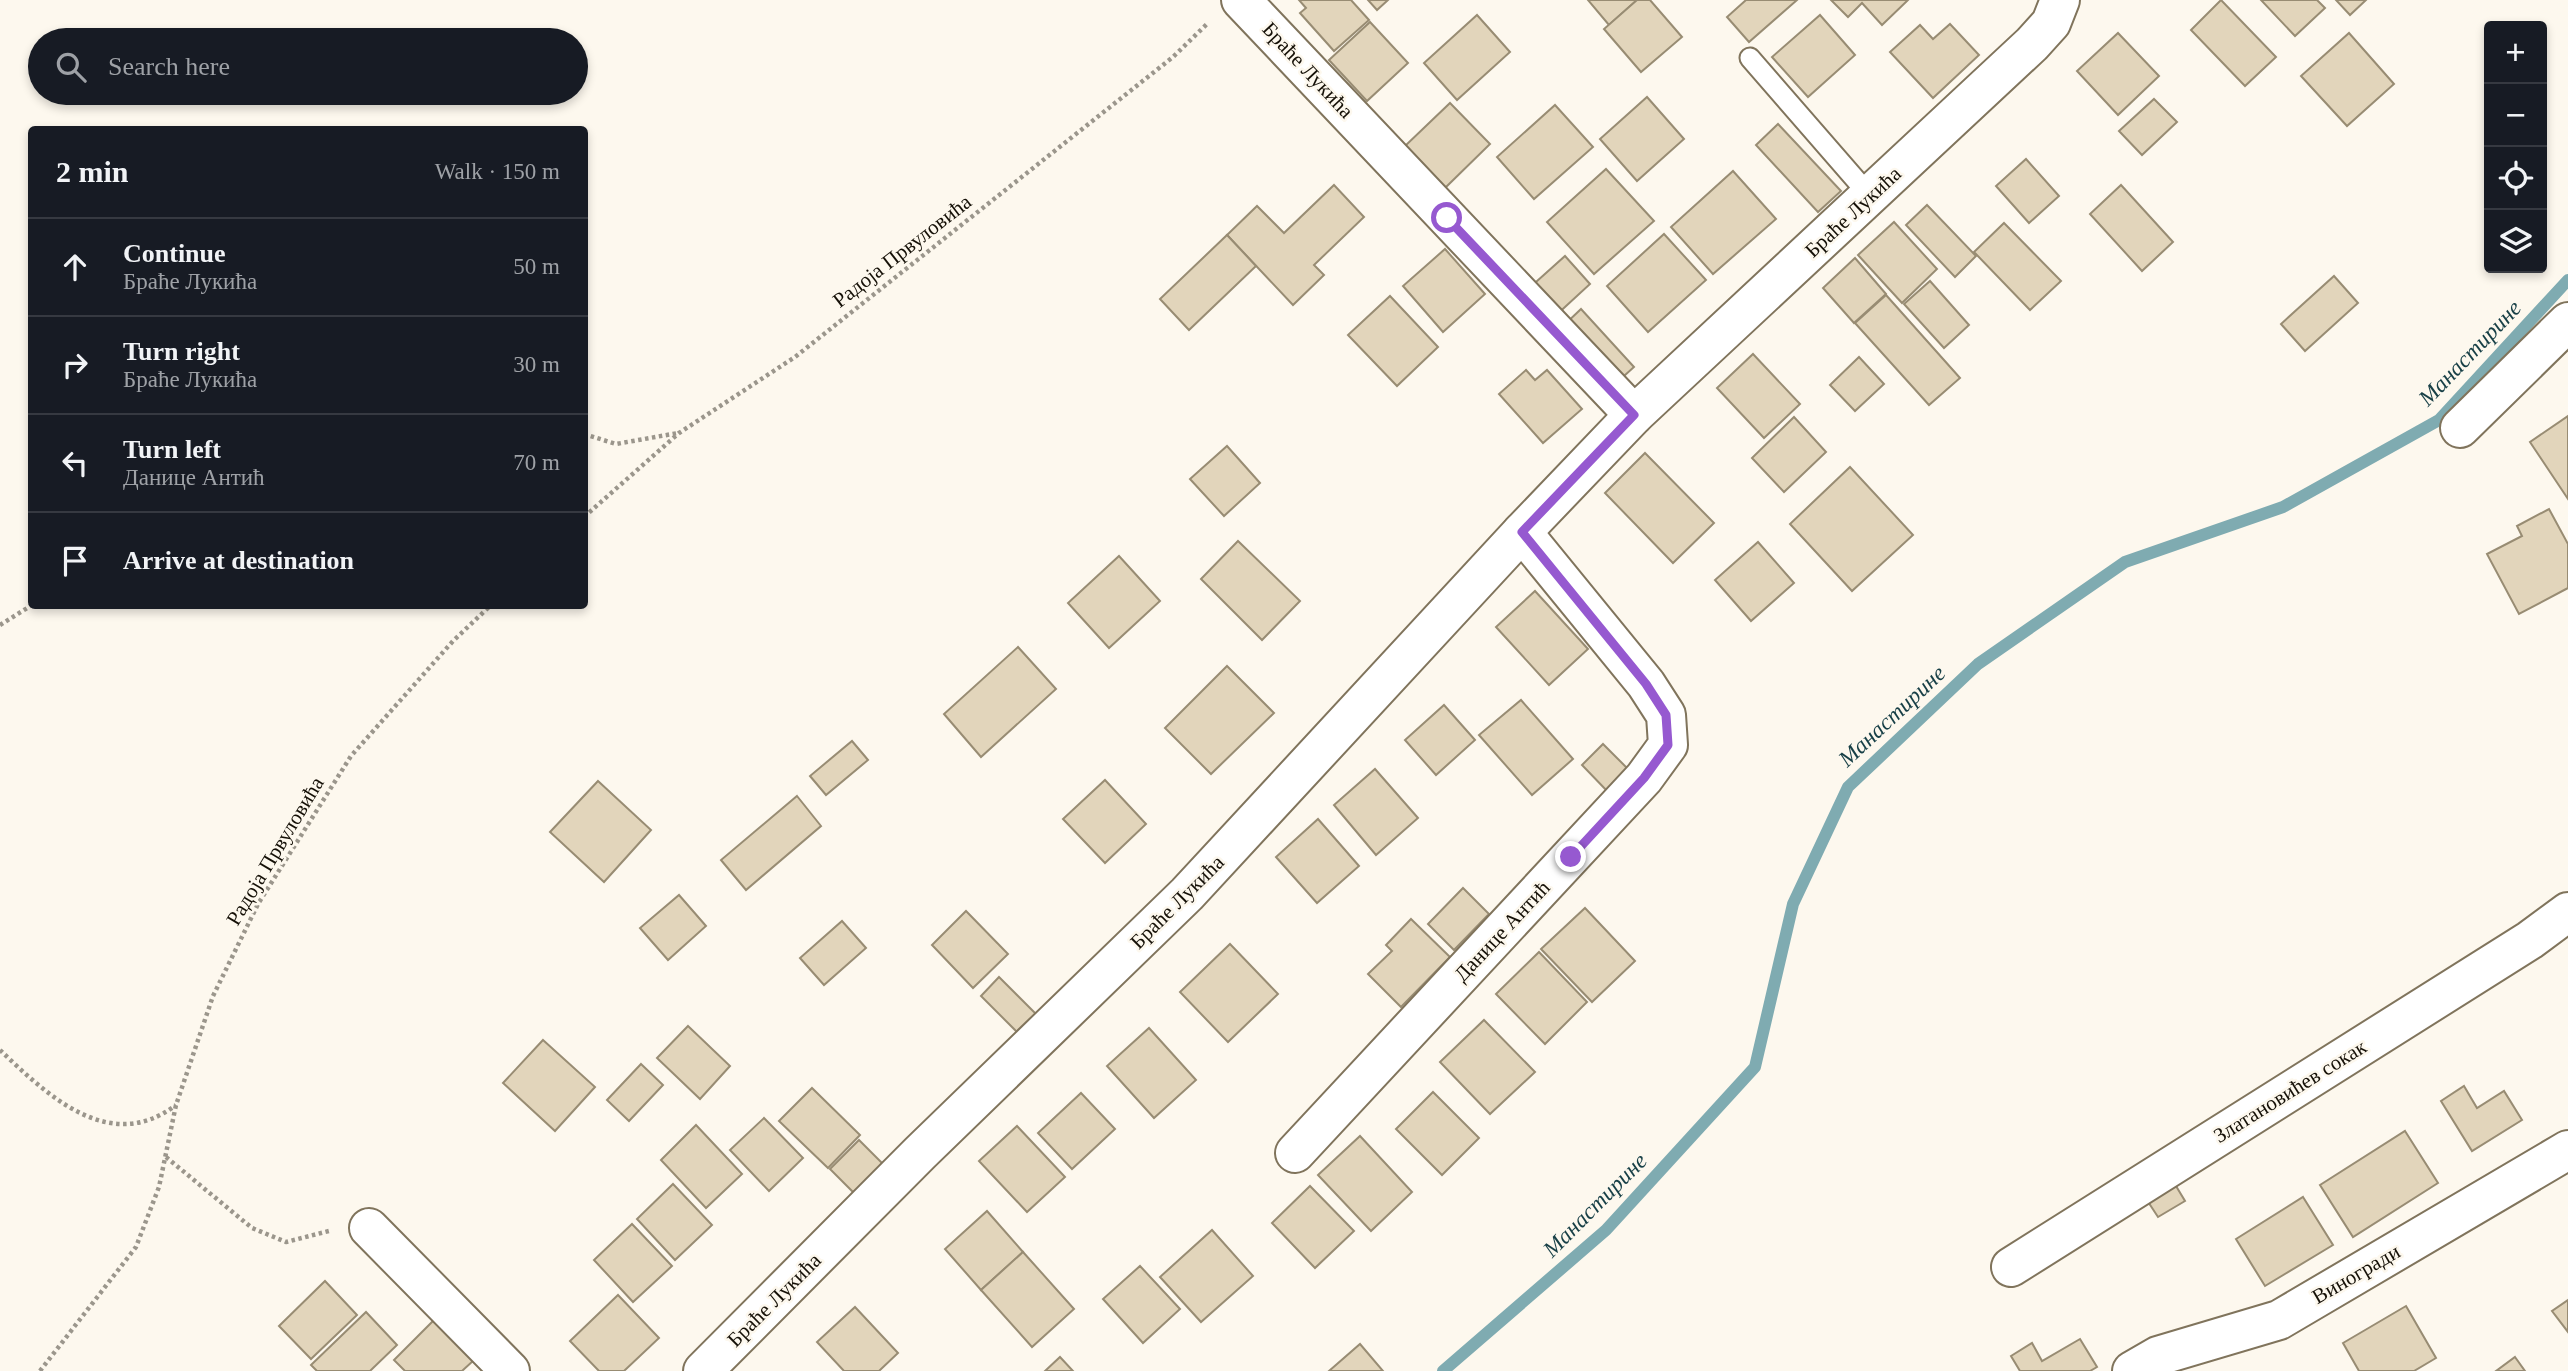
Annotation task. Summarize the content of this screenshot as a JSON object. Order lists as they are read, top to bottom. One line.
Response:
{"streets":{"street":["Браће Лукића","Данице Антић","Златановићев сокак","Виногради"],"path":["Радоја Првуловића"]},"crossings":[["Браће Лукића","Радоја Првуловића"],["Браће Лукића","Данице Антић"]],"water":["Манастирине"],"page":{"map_buttons":["+","−"],"search":"Search here","heading":["2 min","Walk · 150 m"],"list":[["Continue","Браће Лукића","50 m"],["Turn right","Браће Лукића","30 m"],["Turn left","Данице Антић","70 m"],"Arrive at destination"]}}
